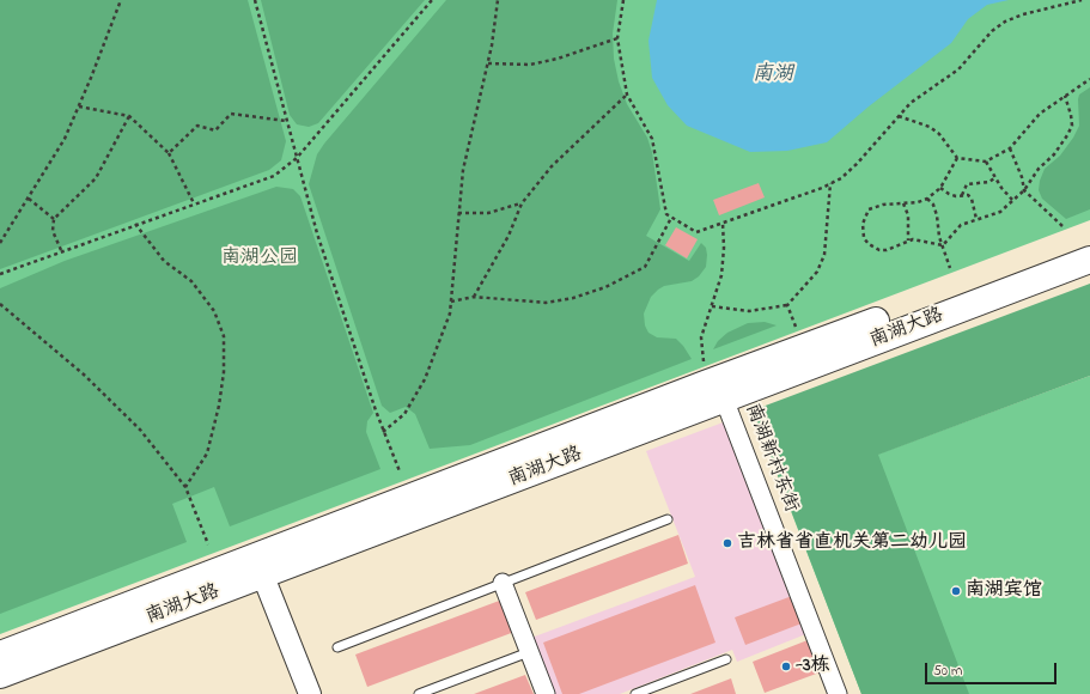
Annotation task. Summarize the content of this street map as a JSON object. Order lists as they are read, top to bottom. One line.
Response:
{"streets":{"main road":["南湖大路"],"street":["南湖新村东街"]},"crossings":[["南湖大路","南湖新村东街"]],"water":["南湖"],"parks":["南湖公园"],"places":["吉林省省直机关第二幼儿园","南湖宾馆","-3栋"],"scale_bar":"50 m"}
